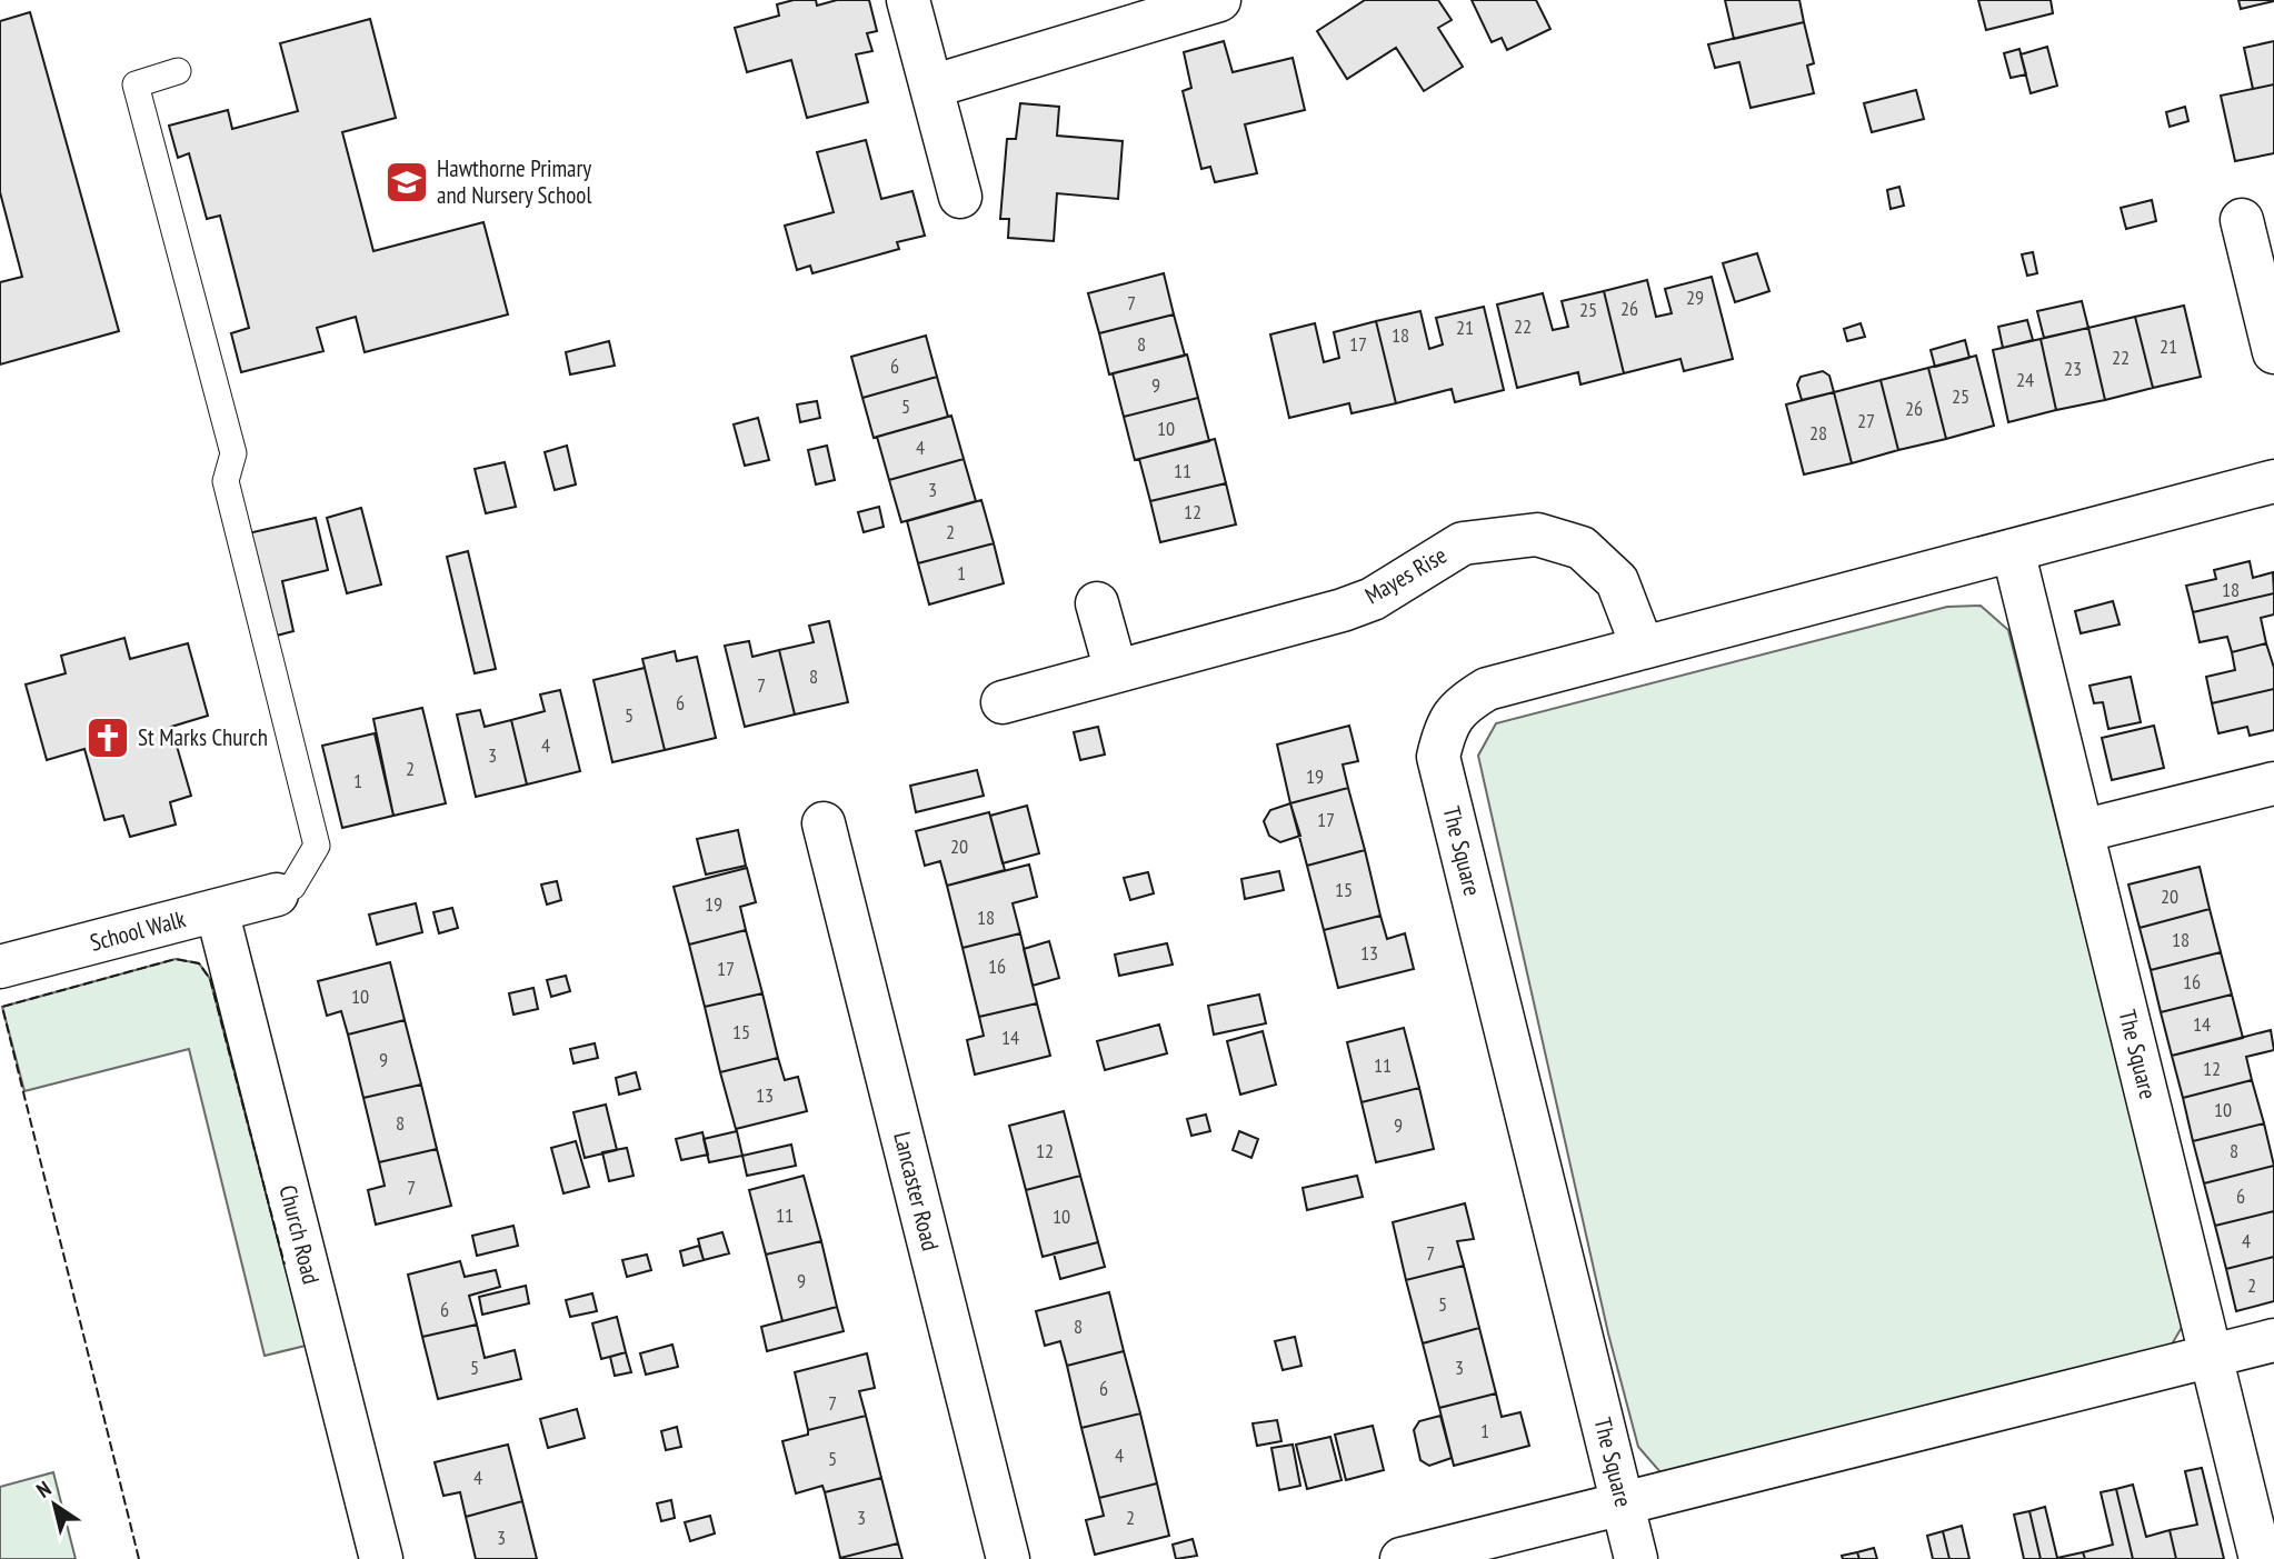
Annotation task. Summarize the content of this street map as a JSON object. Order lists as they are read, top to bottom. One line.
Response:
{"streets":{"street":["Mayes Rise","The Square","School Walk","Lancaster Road","Church Road"]},"crossings":[["Mayes Rise","The Square"],["School Walk","Church Road"]],"places":{"school or university":["Hawthorne Primary and Nursery School"],"church":["St Marks Church"]},"house_numbers":["29","7","26","25","22","21","18","8","17","21","22","6","23","24","9","25","5","26","27","10","28","4","11","3","12","2","1","18","8","7","6","5","4","3","2","19","1","17","20","15","20","19","18","18","13","16","17","16","10","14","15","14","9","11","12","13","10","8","9","12","8","7","6","11","10","4","7","9","2","5","6","8","5","3","6","7","1","4","5","4","3","2","3"],"north":"top left"}
